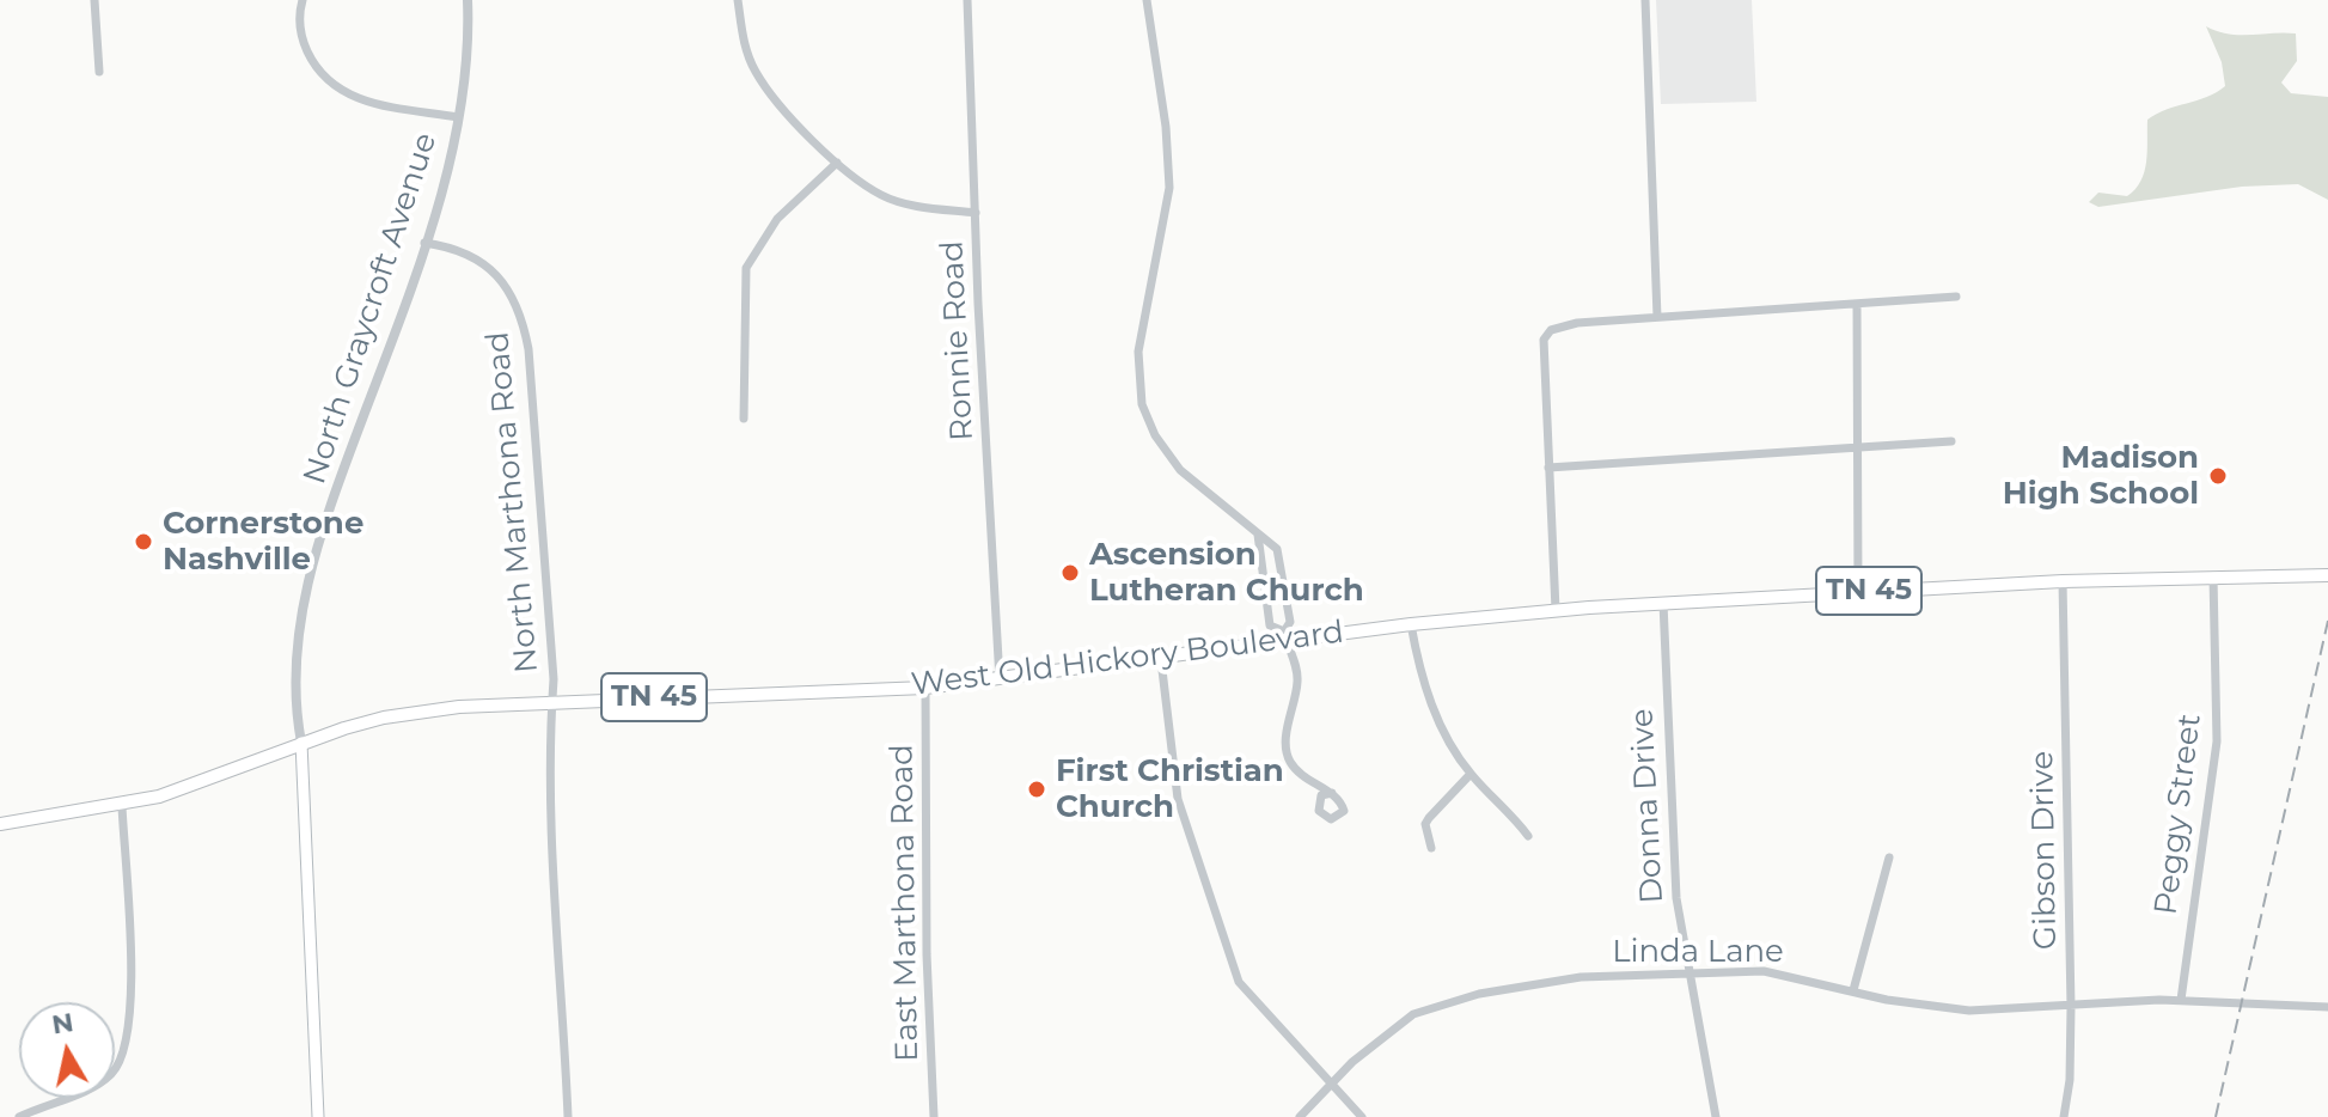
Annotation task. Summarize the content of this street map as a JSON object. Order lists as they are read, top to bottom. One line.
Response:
{"streets":{"main road":["TN 45","West Old Hickory Boulevard"],"street":["North Graycroft Avenue","Ronnie Road","North Marthona Road","Donna Drive","Peggy Street","Gibson Drive","East Marthona Road","Linda Lane"]},"crossings":[["North Graycroft Avenue","North Marthona Road"],["North Graycroft Avenue","West Old Hickory Boulevard"],["Ronnie Road","West Old Hickory Boulevard"],["North Marthona Road","West Old Hickory Boulevard"],["West Old Hickory Boulevard","Donna Drive"],["West Old Hickory Boulevard","Peggy Street"],["West Old Hickory Boulevard","Gibson Drive"],["West Old Hickory Boulevard","East Marthona Road"],["Donna Drive","Linda Lane"],["Peggy Street","Linda Lane"],["Gibson Drive","Linda Lane"]],"places":["Madison High School","Cornerstone Nashville","Ascension Lutheran Church","First Christian Church"],"north":"top"}
